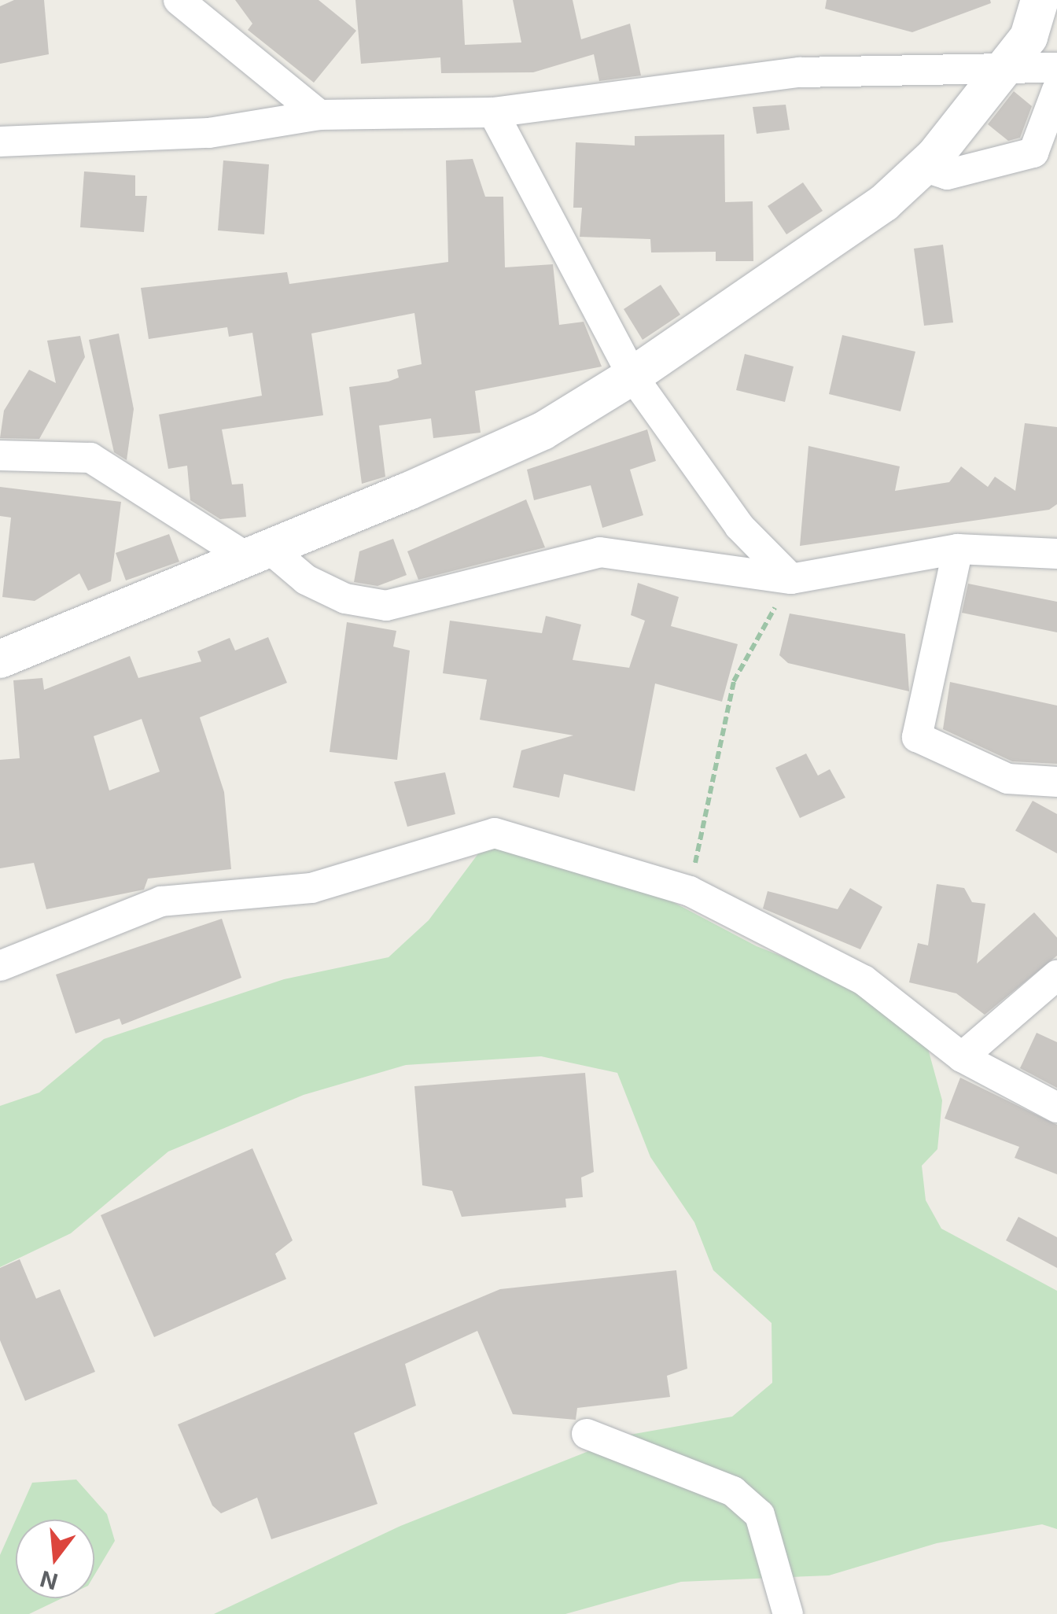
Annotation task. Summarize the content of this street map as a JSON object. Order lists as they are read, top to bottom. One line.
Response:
{"north":"bottom"}
